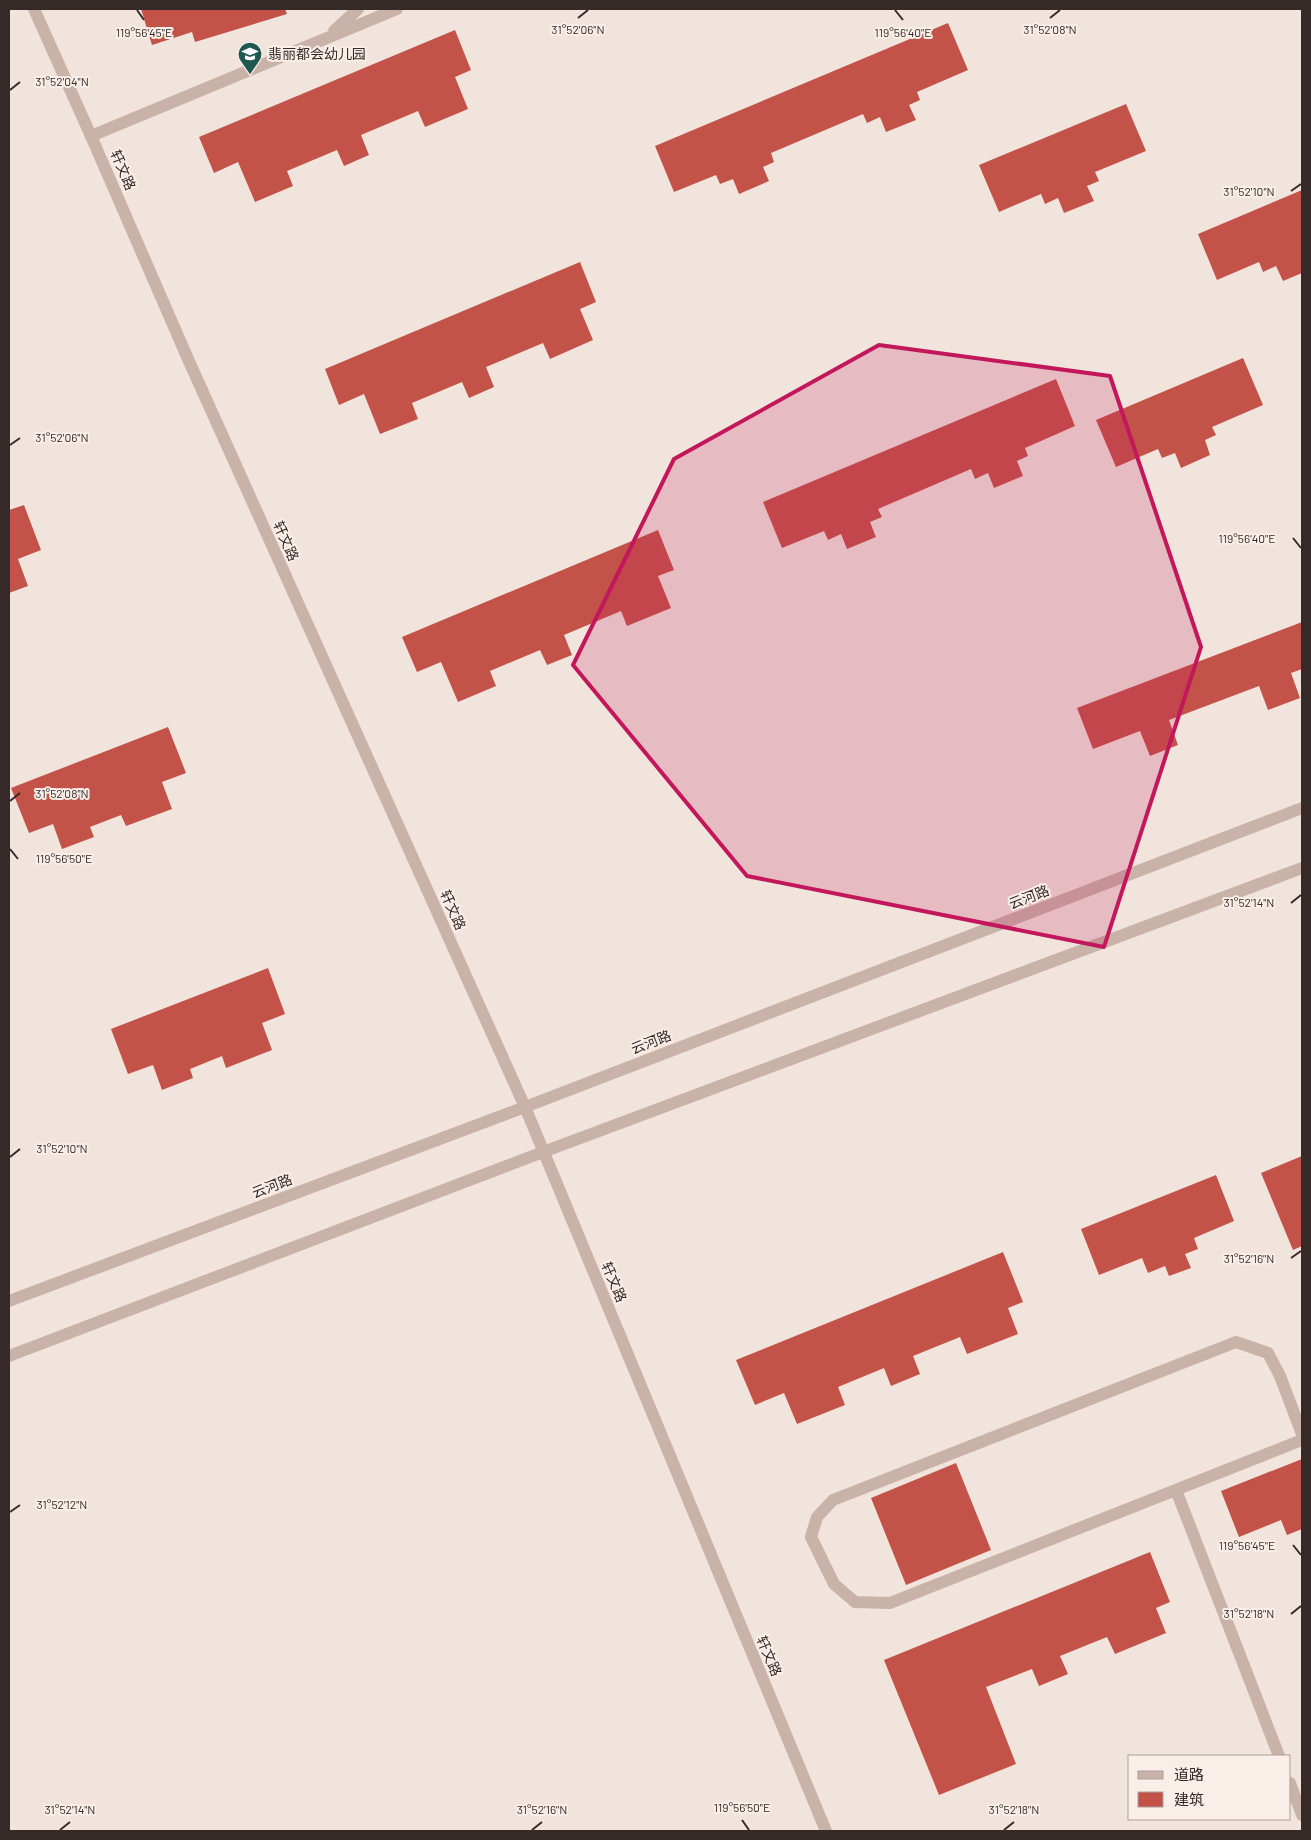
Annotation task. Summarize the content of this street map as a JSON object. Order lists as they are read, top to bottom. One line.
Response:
{"streets":{"street":["轩文路","云河路"]},"crossings":[["轩文路","云河路"]],"places":{"school or university":["翡丽都会幼儿园"]},"legend":["道路","建筑"],"coordinates":["31°52'08\"N","31°52'06\"N","119°56'45\"E","119°56'40\"E","31°52'04\"N","31°52'10\"N","119°56'50\"E","31°52'14\"N","31°52'16\"N","31°52'12\"N","31°52'18\"N"]}
